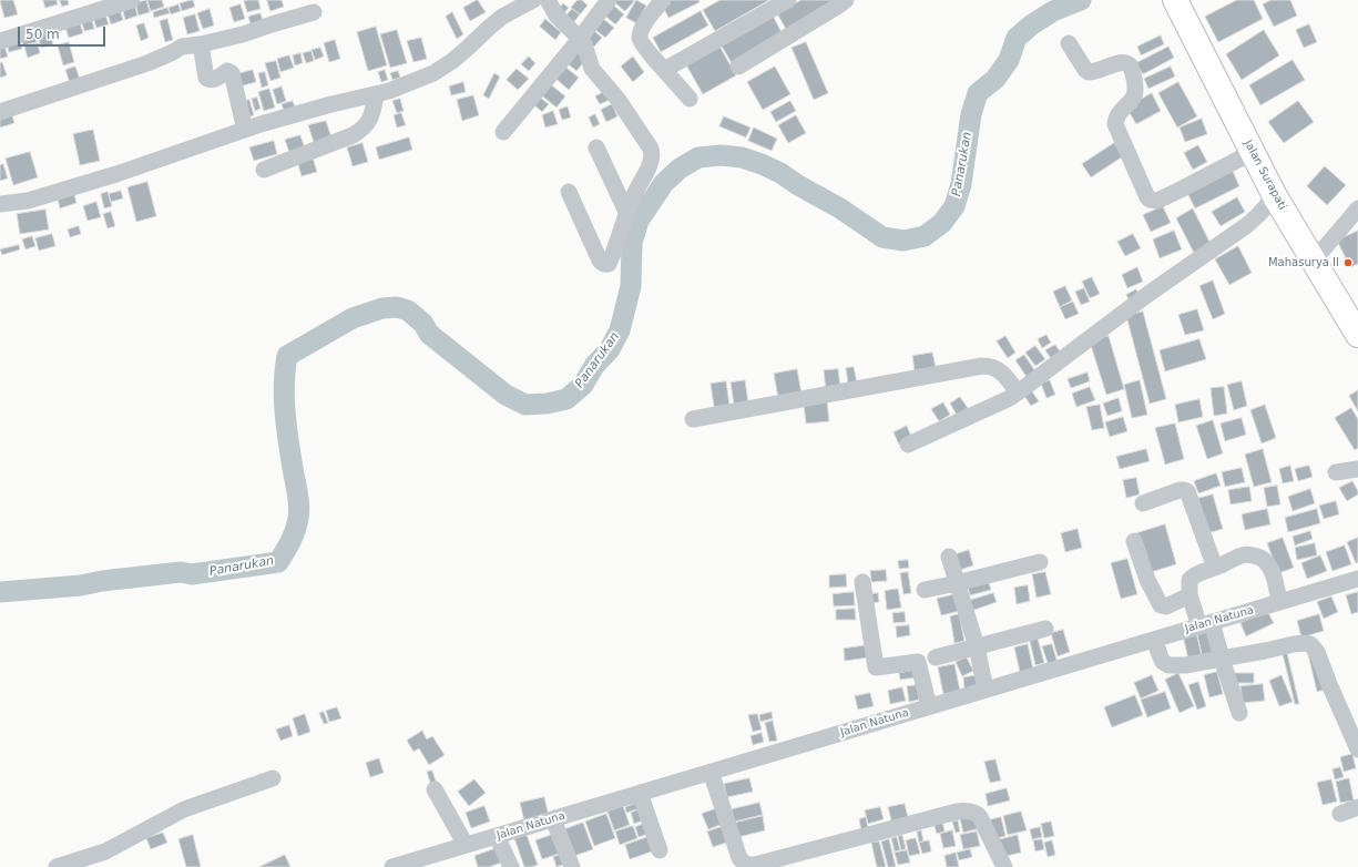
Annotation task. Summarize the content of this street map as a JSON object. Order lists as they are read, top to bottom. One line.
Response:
{"streets":{"highway":["Jalan Surapati"],"street":["Jalan Natuna"]},"water":["Panarukan"],"places":["Mahasurya II"],"scale_bar":"50 m"}
